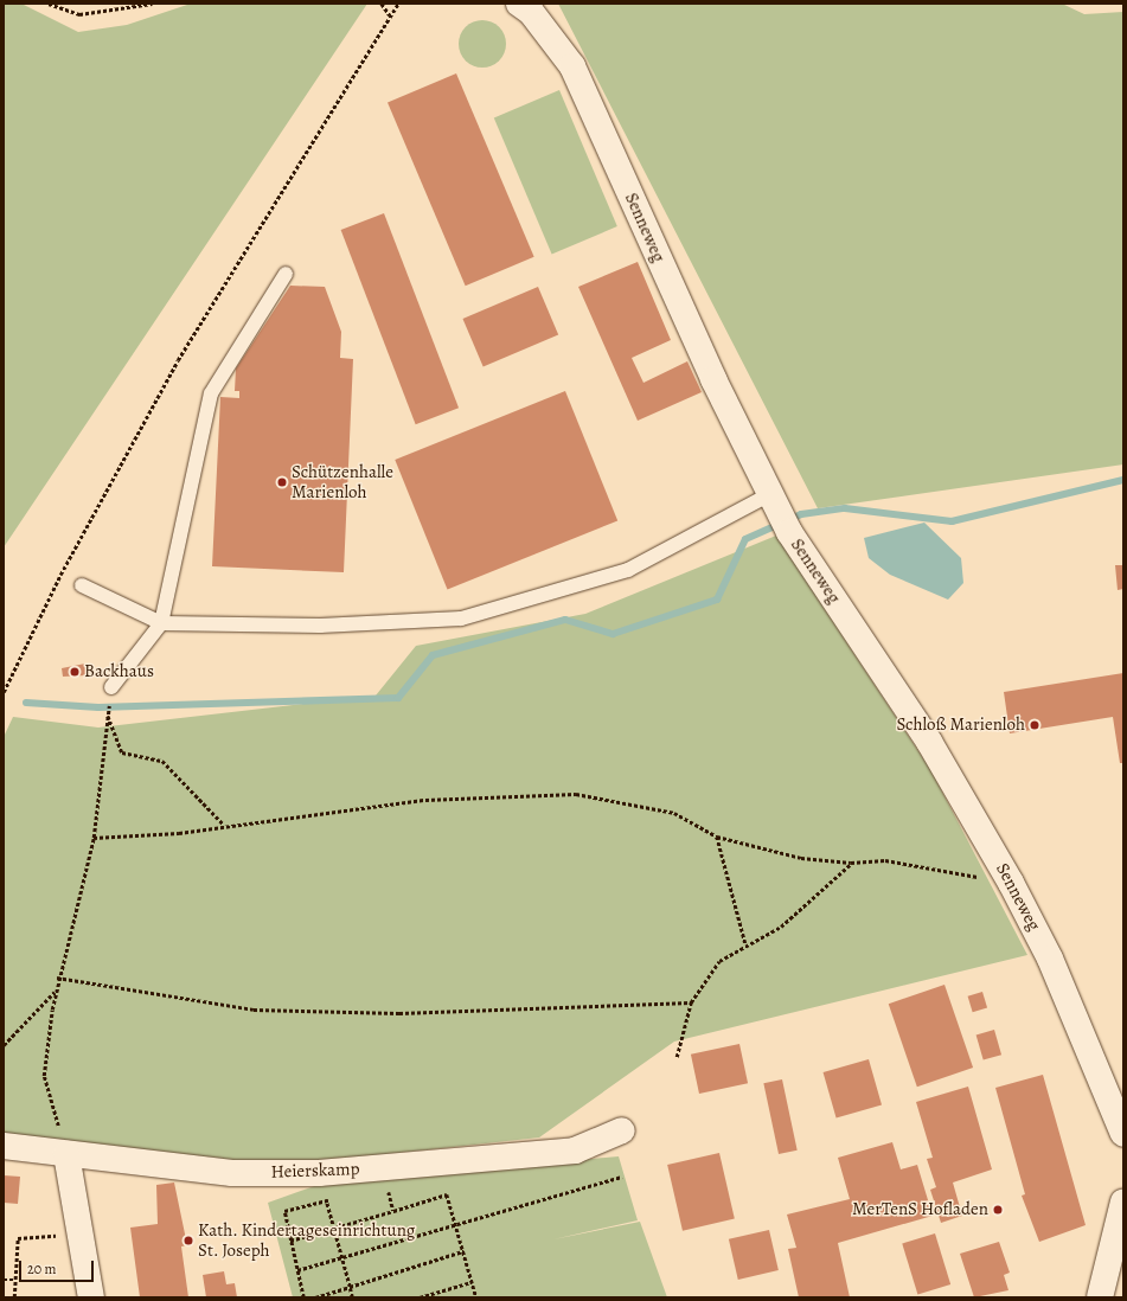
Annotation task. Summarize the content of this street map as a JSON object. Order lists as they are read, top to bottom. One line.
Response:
{"streets":{"street":["Senneweg","Heierskamp"]},"places":["Schützenhalle Marienloh","Backhaus","Schloß Marienloh","MerTenS Hofladen","Kath. Kindertageseinrichtung St. Joseph"],"scale_bar":"20 m"}
